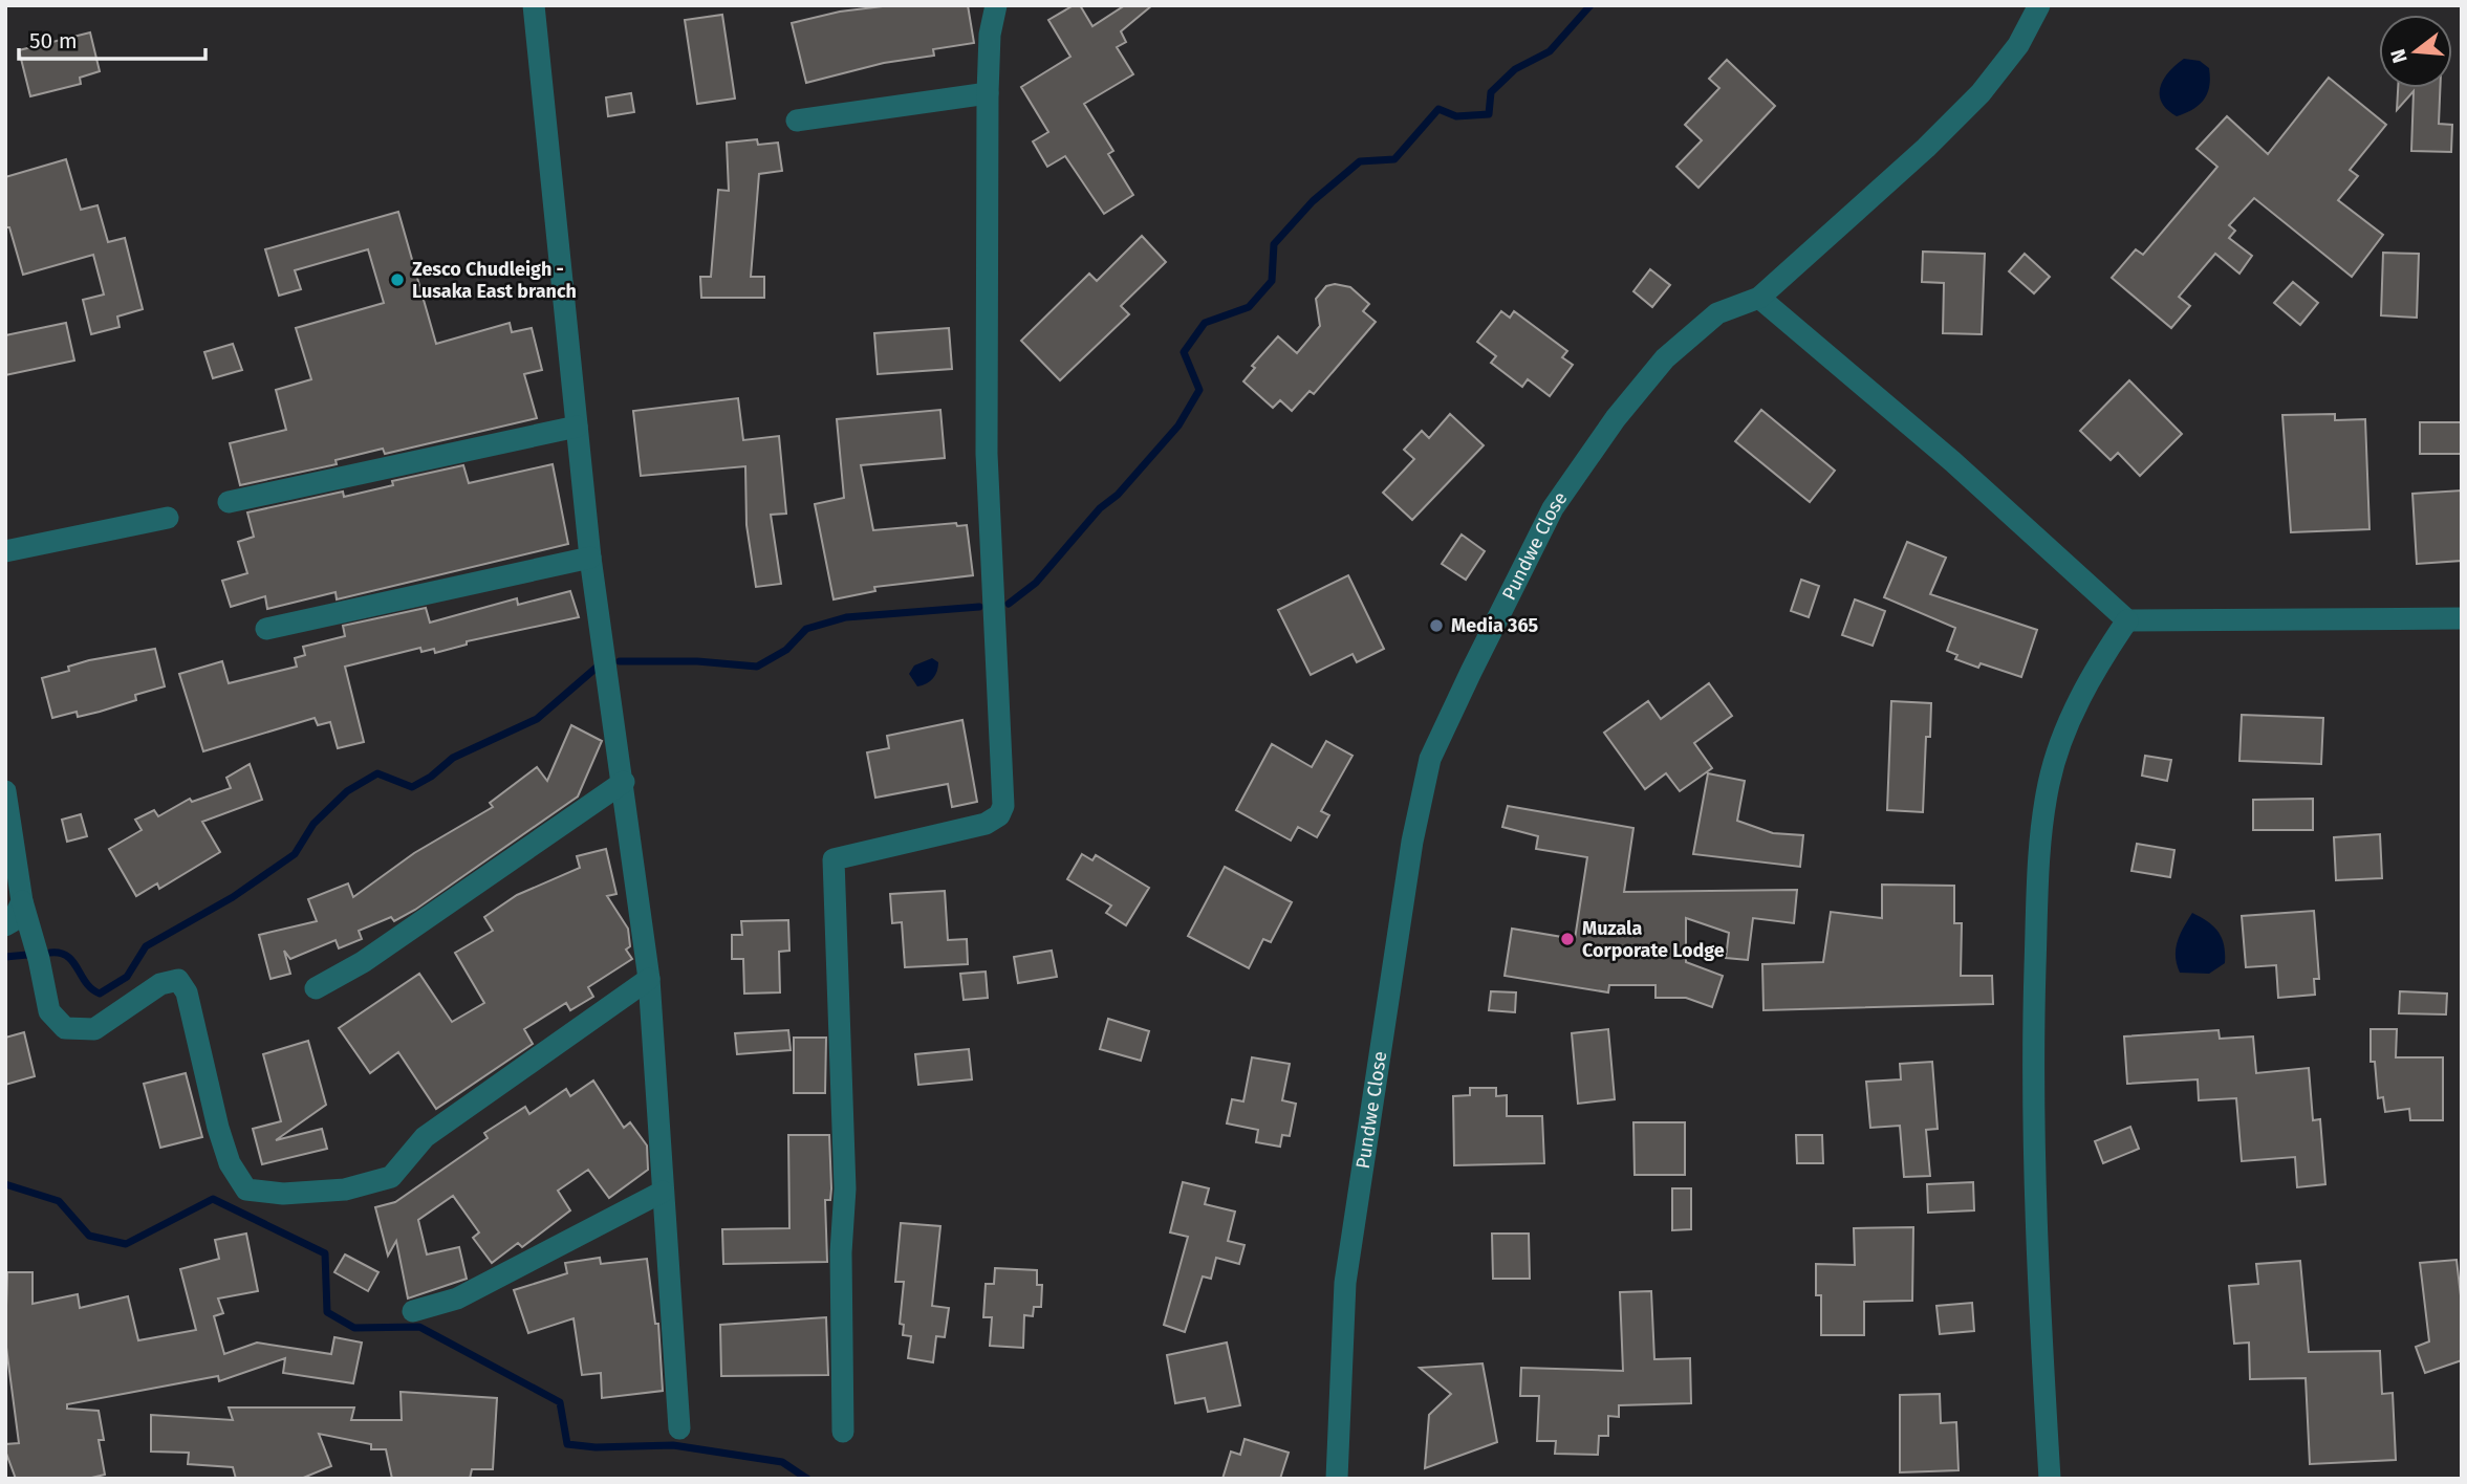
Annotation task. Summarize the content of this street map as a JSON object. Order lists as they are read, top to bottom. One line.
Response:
{"streets":{"street":["Pundwe Close"]},"places":["Zesco Chudleigh - Lusaka East branch","Media 365","Muzala Corporate Lodge"],"scale_bar":"50 m","north":"left"}
